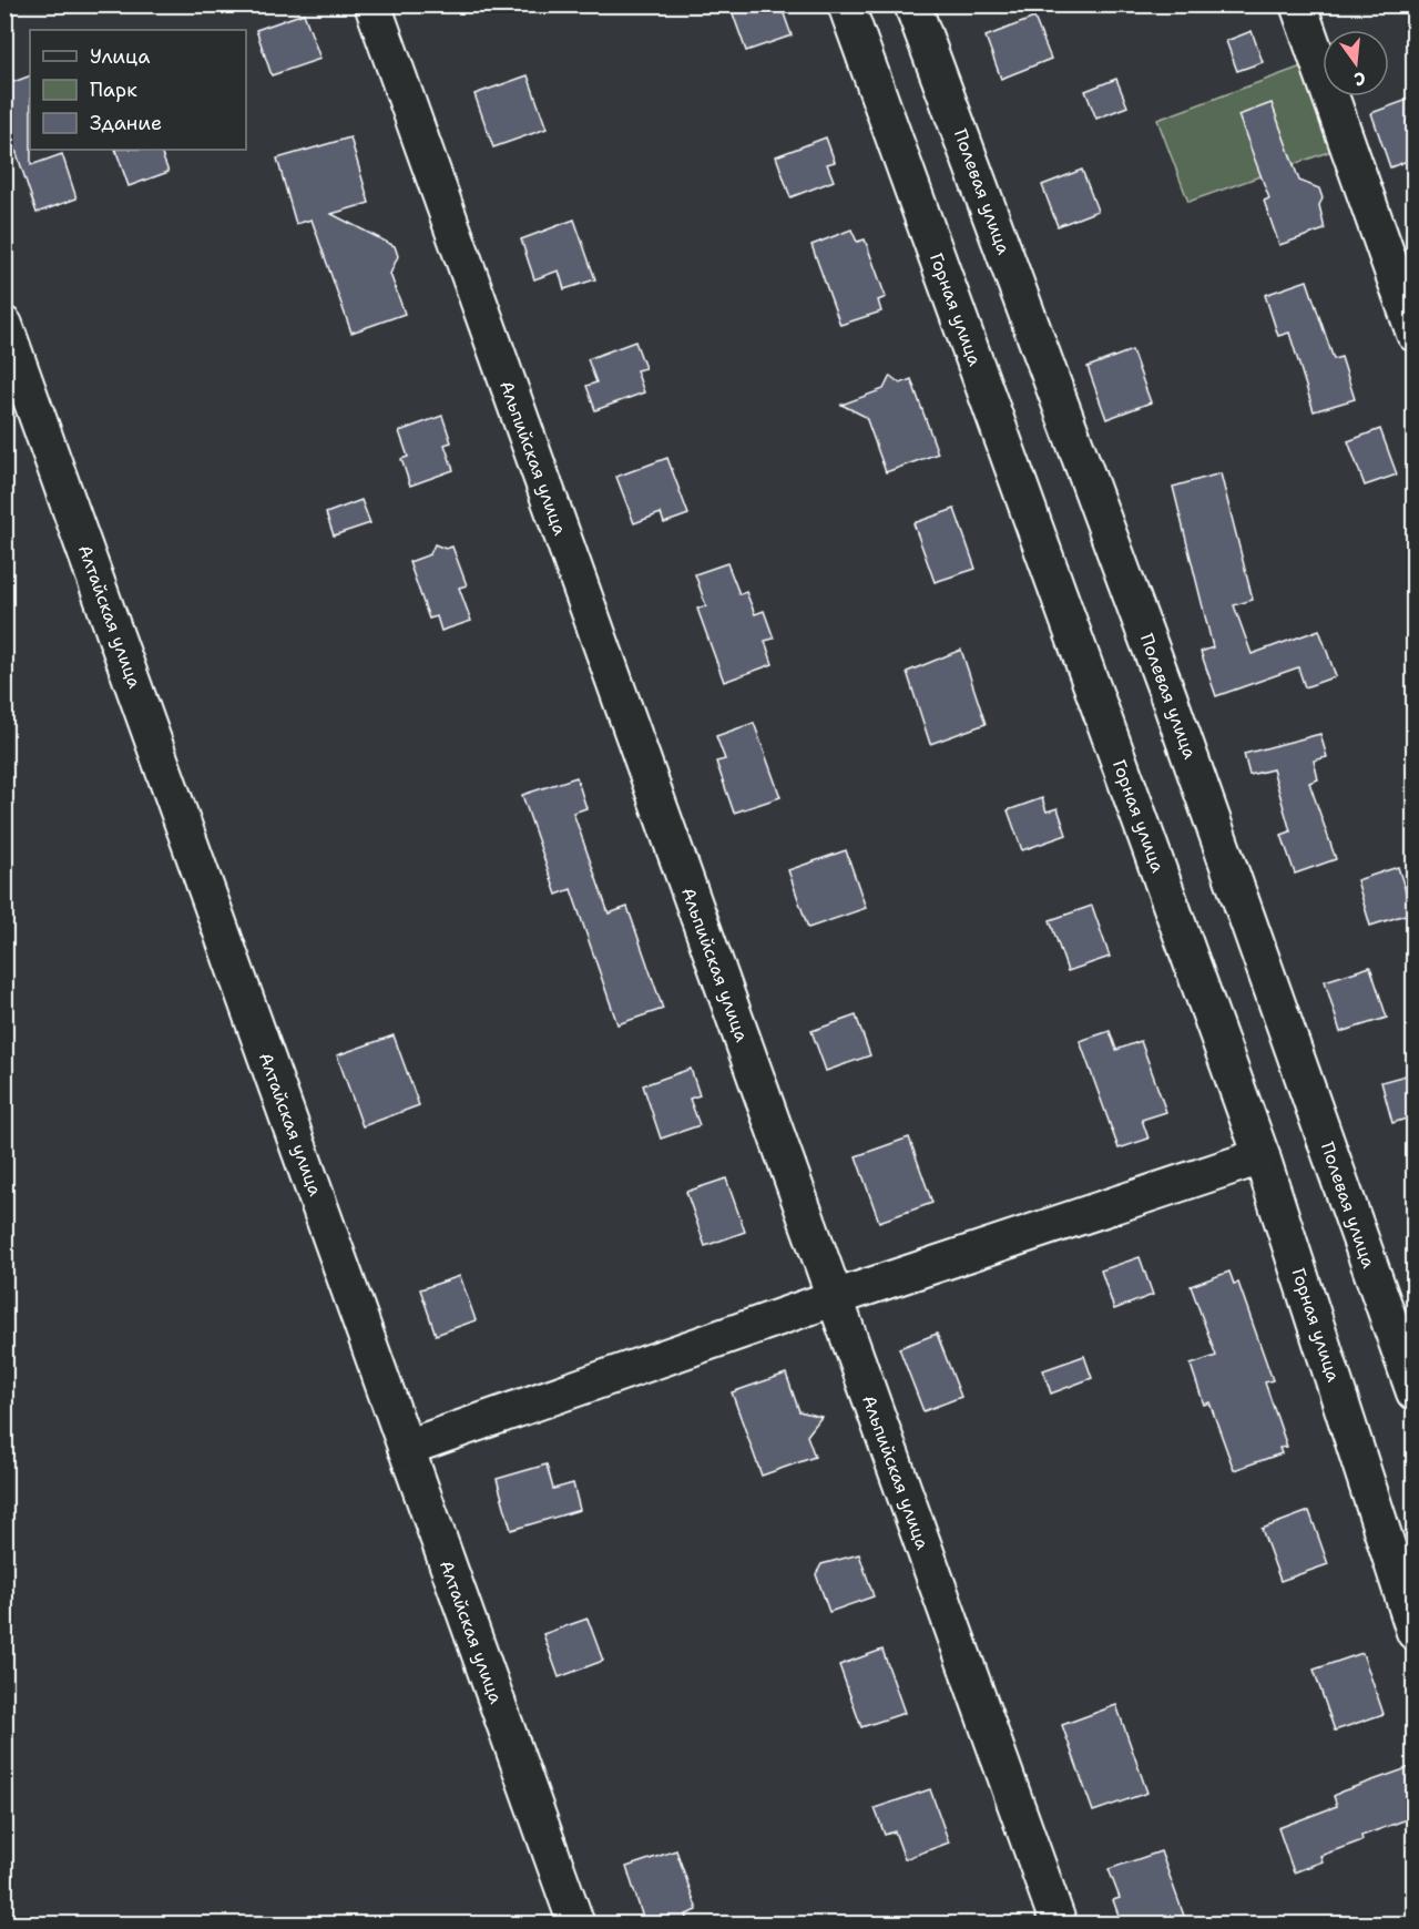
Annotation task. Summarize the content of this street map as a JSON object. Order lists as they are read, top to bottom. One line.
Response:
{"streets":{"street":["Полевая улица","Горная улица","Альпийская улица","Алтайская улица"]},"legend":["Улица","Парк","Здание"],"north":"bottom"}
